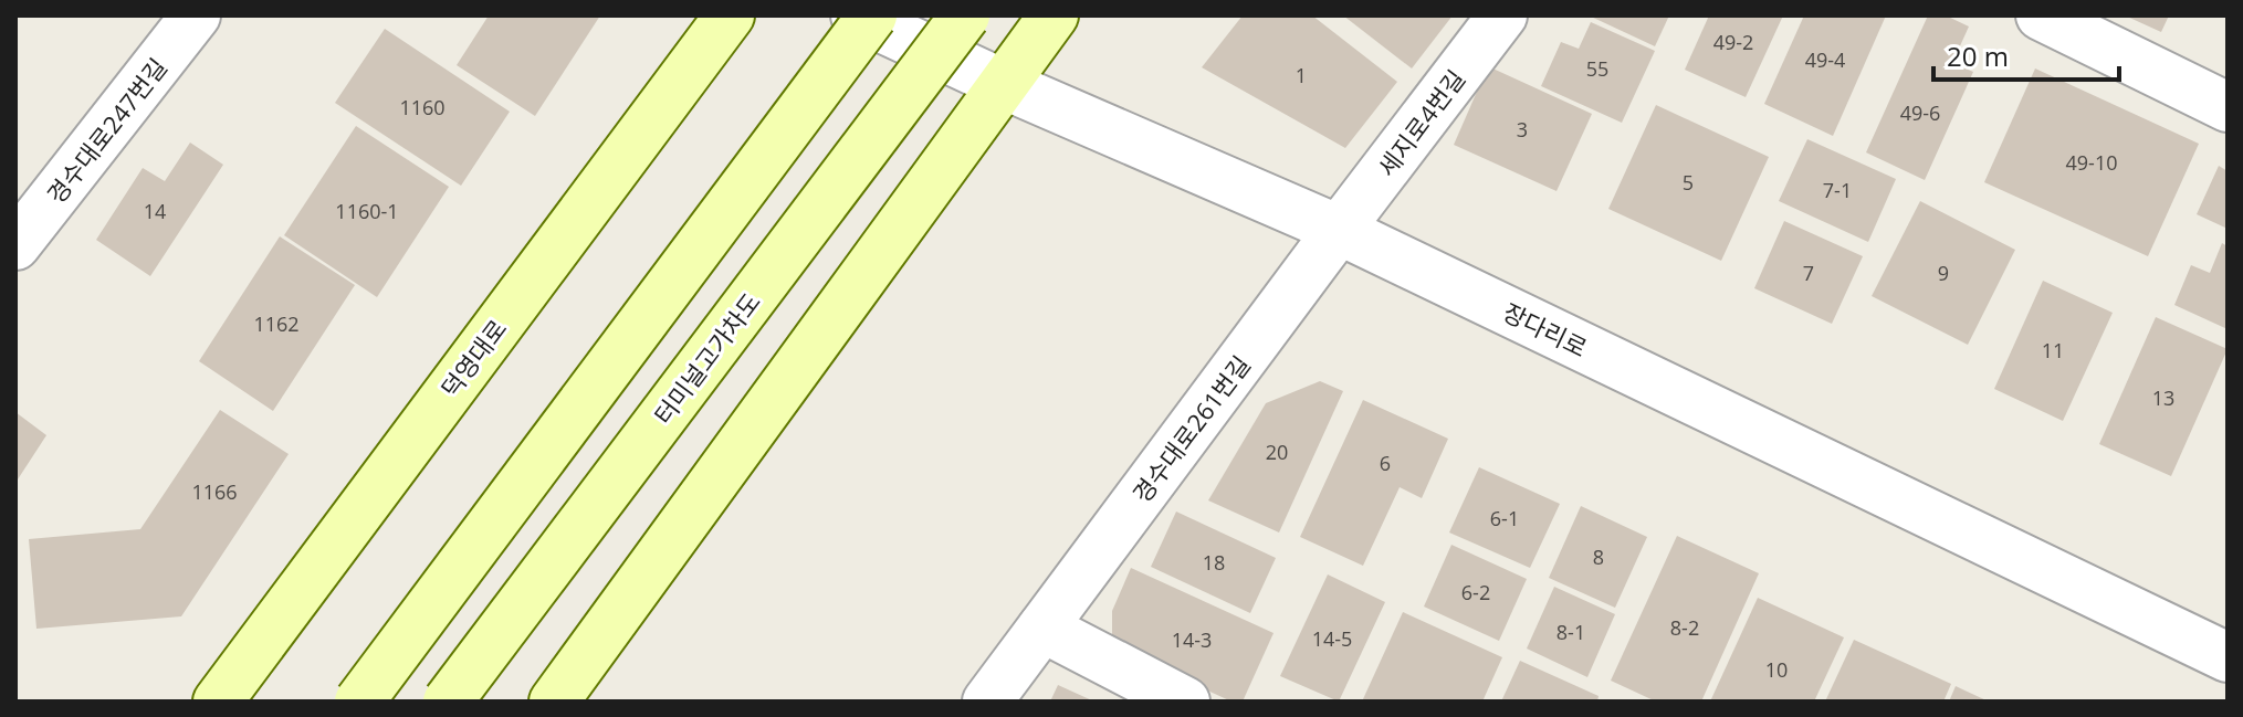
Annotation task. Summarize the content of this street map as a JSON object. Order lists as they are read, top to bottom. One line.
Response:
{"streets":{"main road":["덕영대로","터미널고가차도"],"street":["세지로4번길","경수대로247번길","장다리로","경수대로261번길"]},"crossings":[["세지로4번길","장다리로"],["세지로4번길","경수대로261번길"],["장다리로","경수대로261번길"]],"house_numbers":["49-2","49-4","55","1","1160","49-6","3","49-10","5","7-1","14","1160-1","7","9","1162","11","13","20","6","1166","6-1","8","18","6-2","8-2","8-1","14-5","14-3","10"],"scale_bar":"20 m"}
